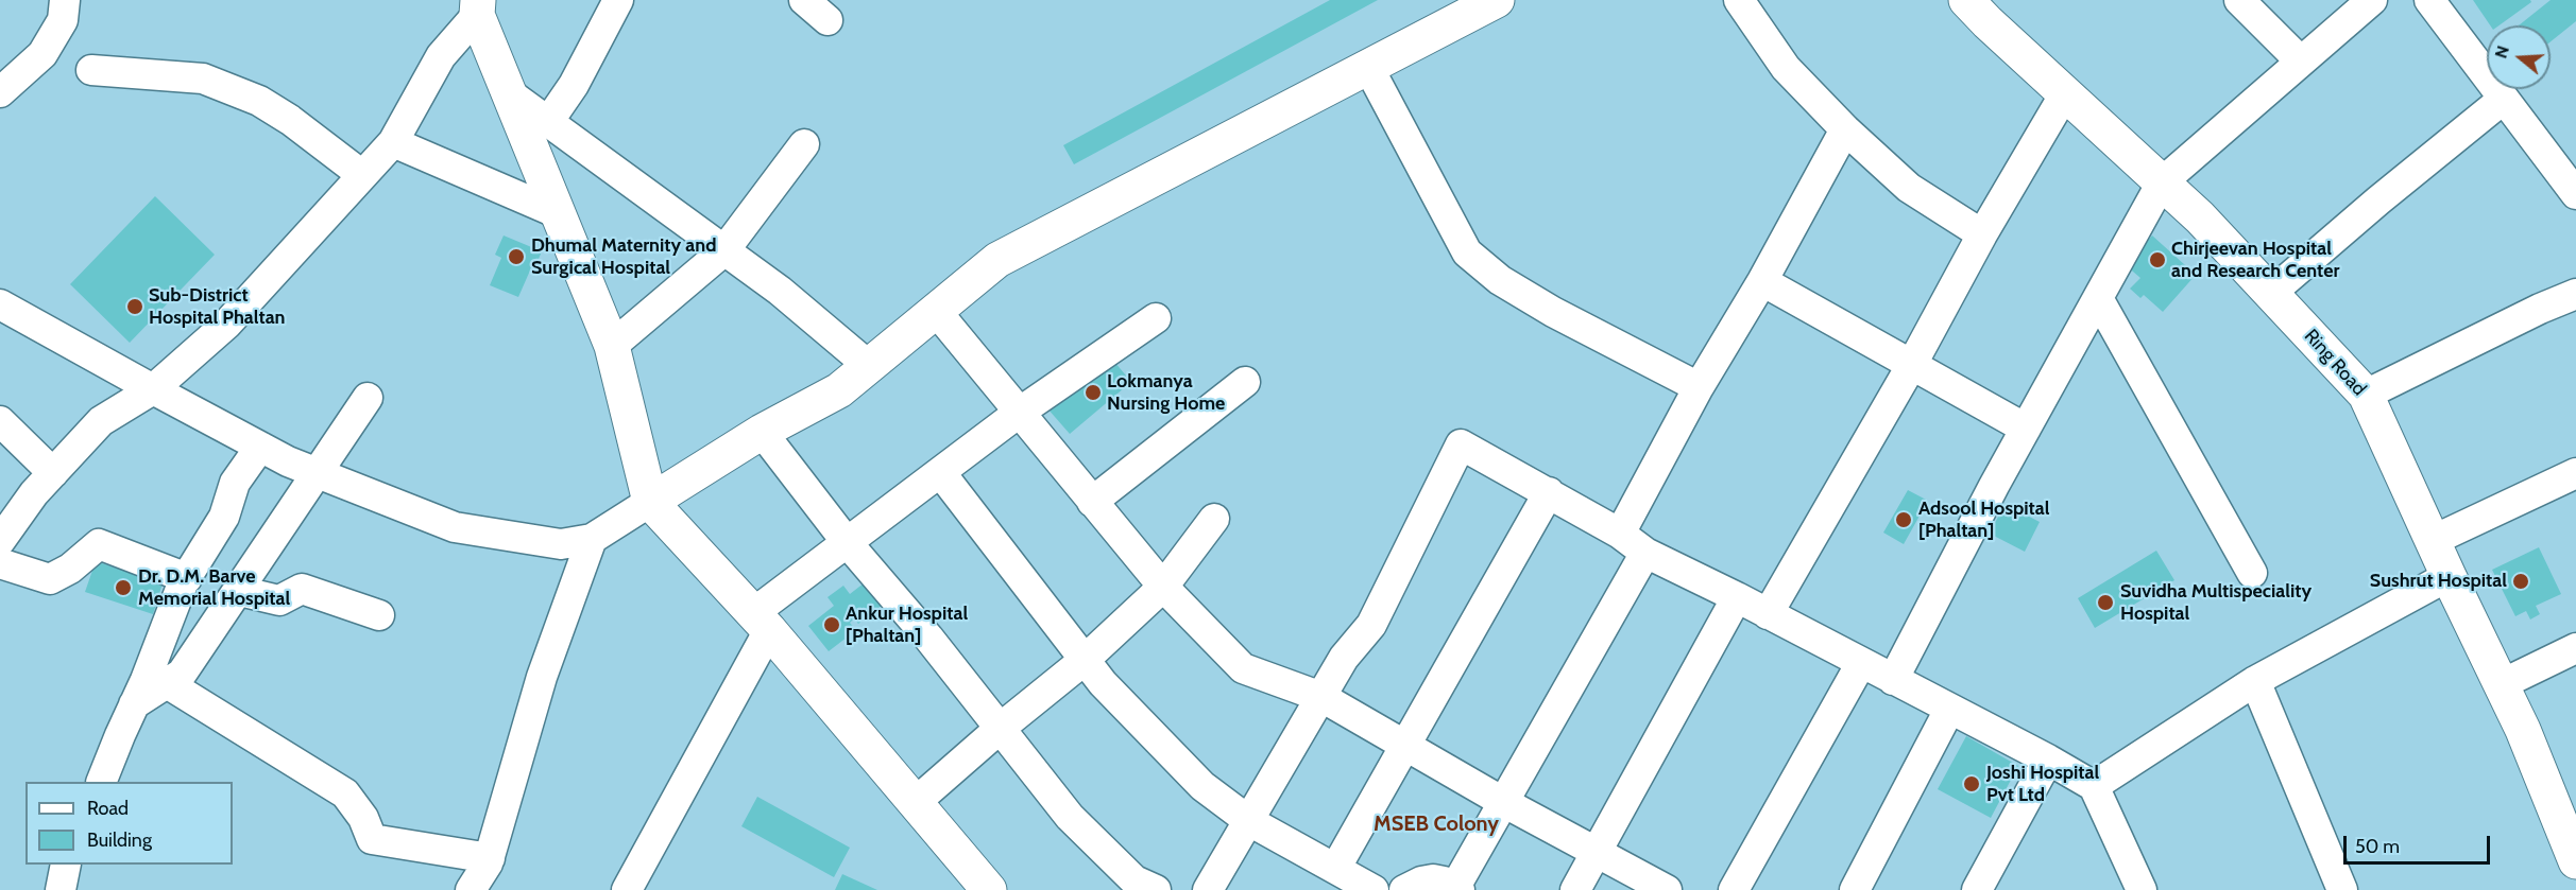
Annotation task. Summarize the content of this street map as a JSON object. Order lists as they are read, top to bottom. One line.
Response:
{"streets":{"main road":["Ring Road"]},"districts":["MSEB Colony"],"places":["Dhumal Maternity and Surgical Hospital","Chirjeevan Hospital and Research Center","Sub-District Hospital Phaltan","Lokmanya Nursing Home","Adsool Hospital [Phaltan]","Sushrut Hospital","Dr. D.M. Barve Memorial Hospital","Suvidha Multispeciality Hospital","Ankur Hospital [Phaltan]","Joshi Hospital Pvt Ltd"],"legend":["Road","Building"],"scale_bar":"50 m","north":"left"}
